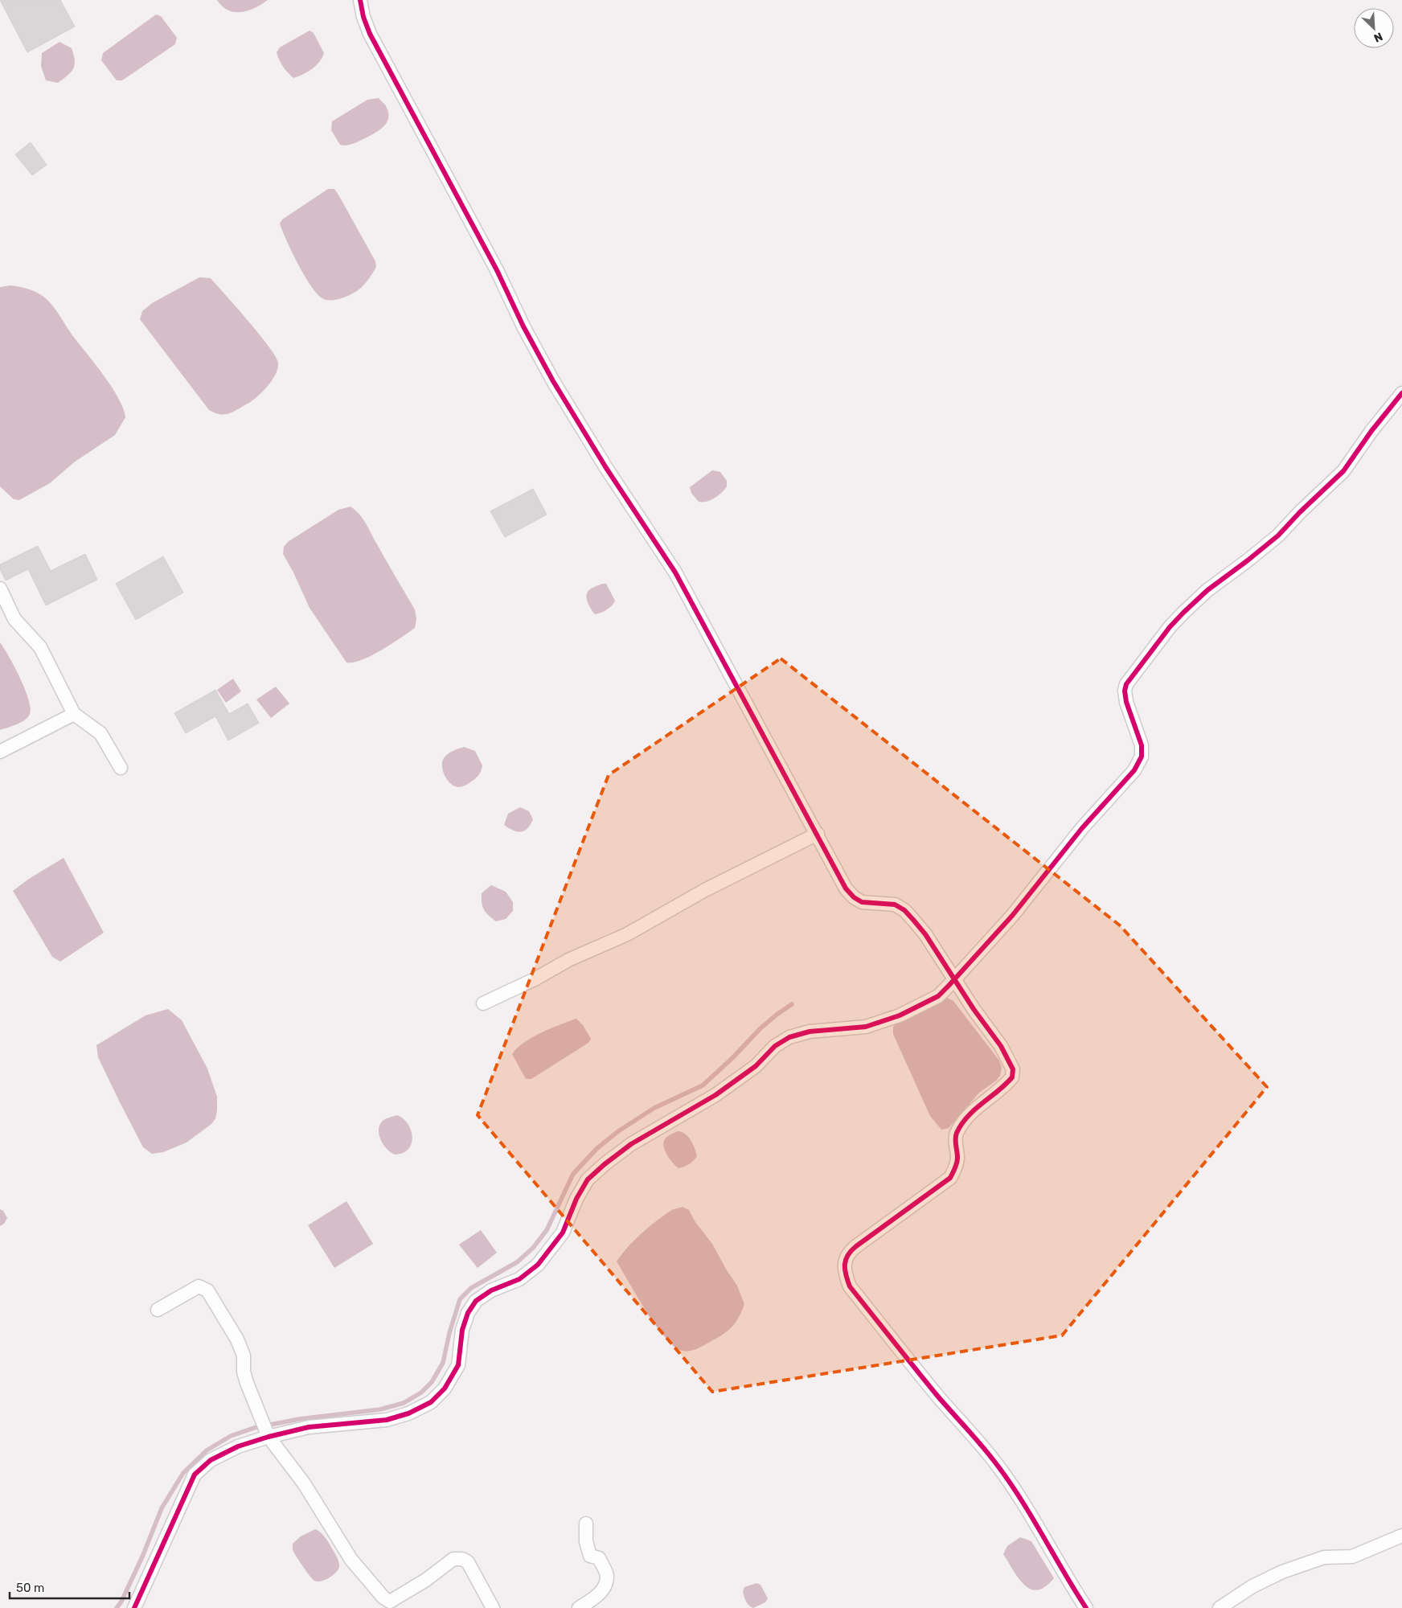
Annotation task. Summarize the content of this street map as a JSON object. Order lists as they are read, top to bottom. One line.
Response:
{"scale_bar":"50 m","north":"bottom right"}
